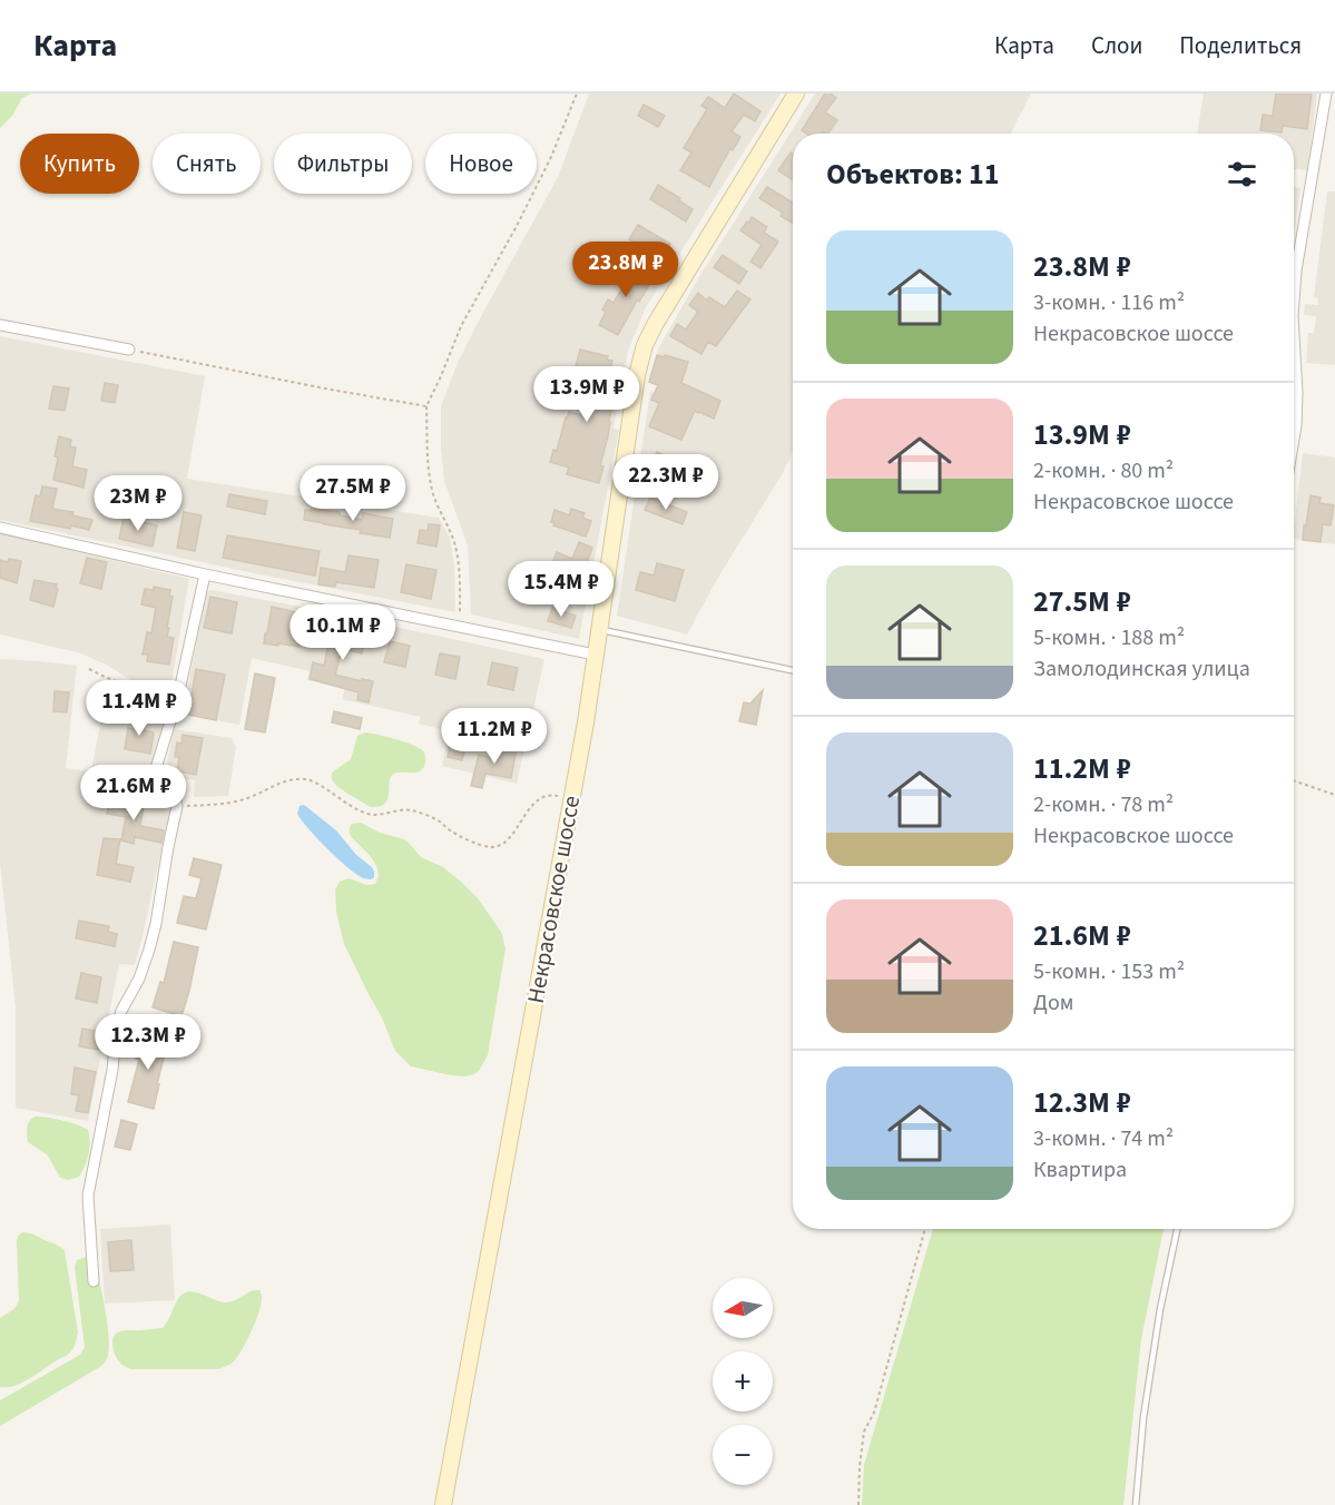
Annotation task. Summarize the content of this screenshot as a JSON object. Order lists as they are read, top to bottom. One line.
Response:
{"streets":{"street":["Некрасовское шоссе"]},"north":"left","page":{"header":"Карта","nav":["Карта","Слои","Поделиться"],"chip":["Купить","Снять","Фильтры","Новое"],"heading":"Объектов: 11","list":[{"name":"23.8M ₽","note":"3-комн. · 116 m² · Некрасовское шоссе"},{"name":"13.9M ₽","note":"2-комн. · 80 m² · Некрасовское шоссе"},{"name":"27.5M ₽","note":"5-комн. · 188 m² · Замолодинская улица"},{"name":"11.2M ₽","note":"2-комн. · 78 m² · Некрасовское шоссе"},{"name":"21.6M ₽","note":"5-комн. · 153 m² · Дом"},{"name":"12.3M ₽","note":"3-комн. · 74 m² · Квартира"}],"price":["23.8M ₽","13.9M ₽","22.3M ₽","27.5M ₽","23M ₽","15.4M ₽","10.1M ₽","11.4M ₽","11.2M ₽","21.6M ₽","12.3M ₽"],"map_buttons":["+","−"]}}
